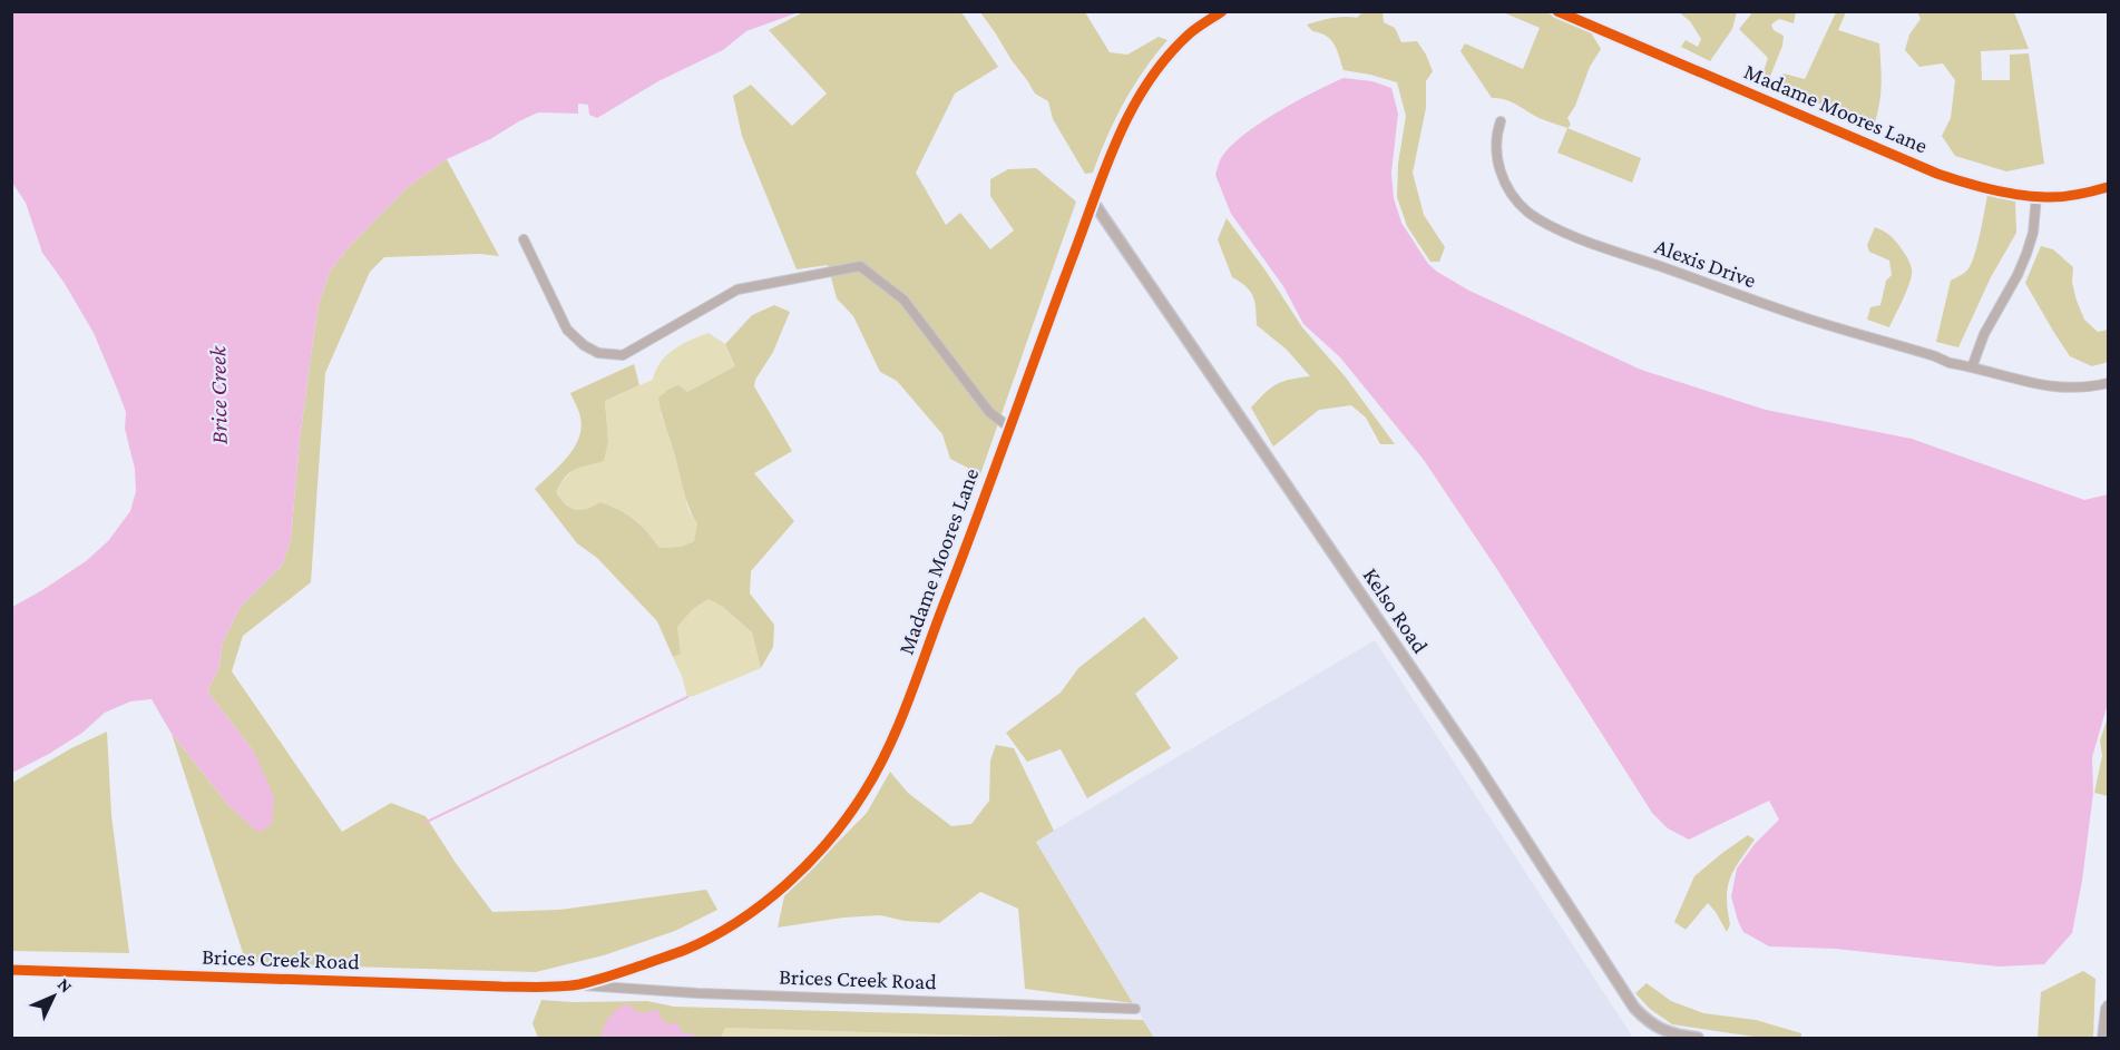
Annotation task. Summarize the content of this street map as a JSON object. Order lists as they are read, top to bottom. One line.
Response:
{"streets":{"street":["Madame Moores Lane","Alexis Drive","Kelso Road","Brices Creek Road"]},"crossings":[["Madame Moores Lane","Kelso Road"],["Madame Moores Lane","Brices Creek Road"]],"water":["Brice Creek"],"north":"top right"}
